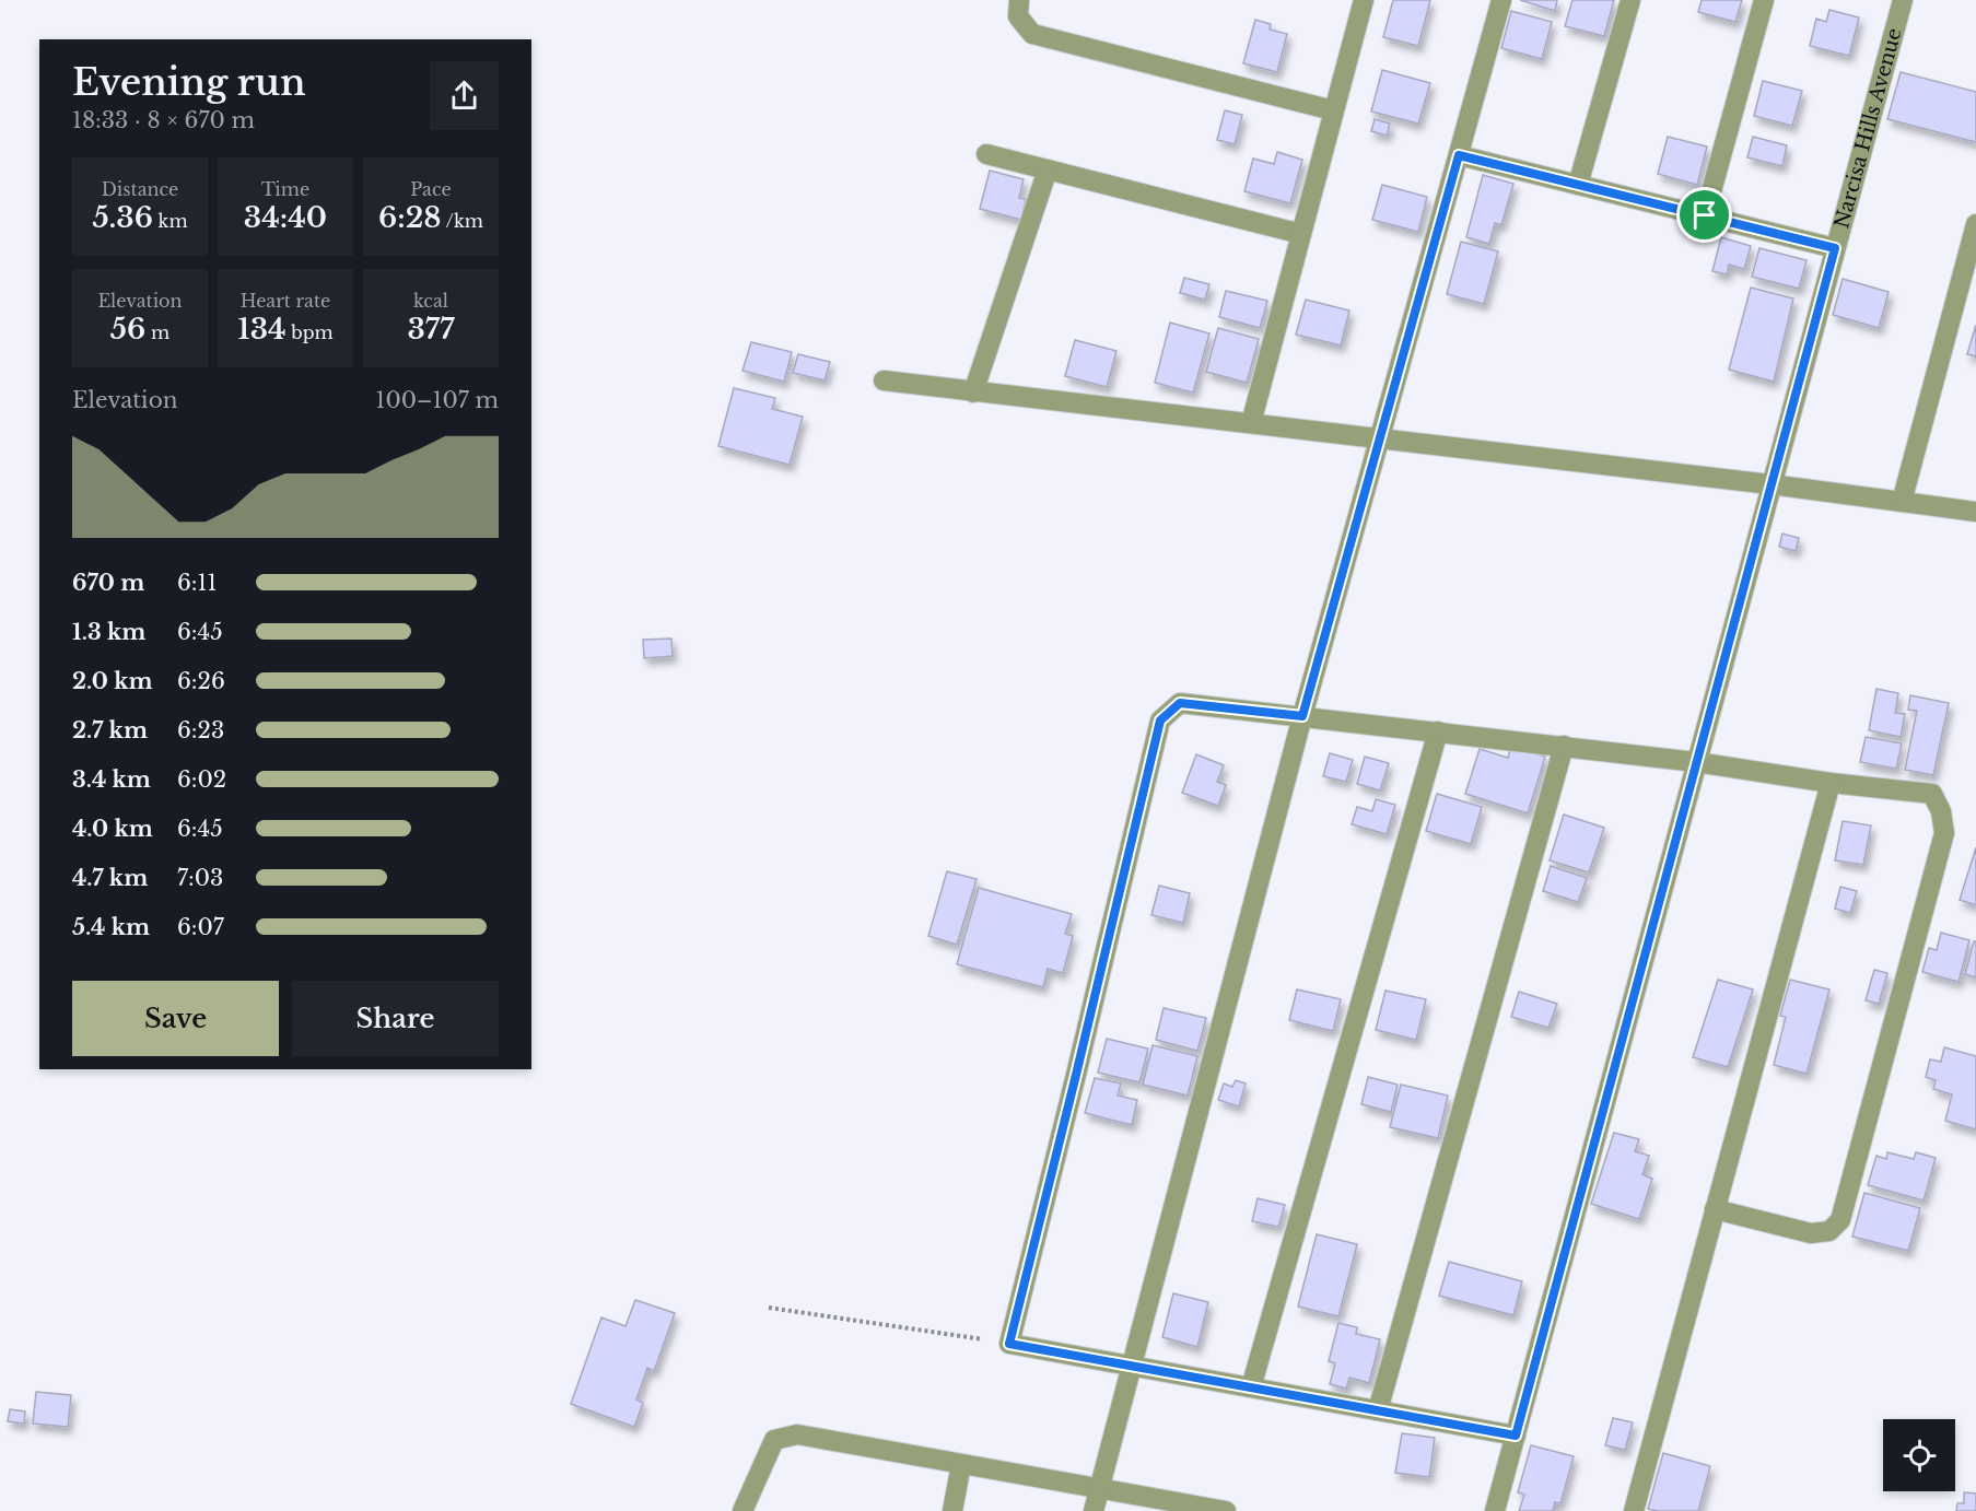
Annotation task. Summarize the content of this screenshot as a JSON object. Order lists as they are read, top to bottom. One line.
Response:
{"streets":{"street":["Narcisa Hills Avenue"]},"page":{"heading":["Evening run","18:33 · 8 × 670 m"],"stats":[["Distance","5.36 km"],["Time","34:40"],["Pace","6:28 /km"],["Elevation","56 m"],["Heart rate","134 bpm"],["kcal","377"]],"chart":["Elevation","100–107 m"],"list":[{"name":"670 m","note":"6:11"},{"name":"1.3 km","note":"6:45"},{"name":"2.0 km","note":"6:26"},{"name":"2.7 km","note":"6:23"},{"name":"3.4 km","note":"6:02"},{"name":"4.0 km","note":"6:45"},{"name":"4.7 km","note":"7:03"},{"name":"5.4 km","note":"6:07"}],"buttons":["Save","Share"]}}
